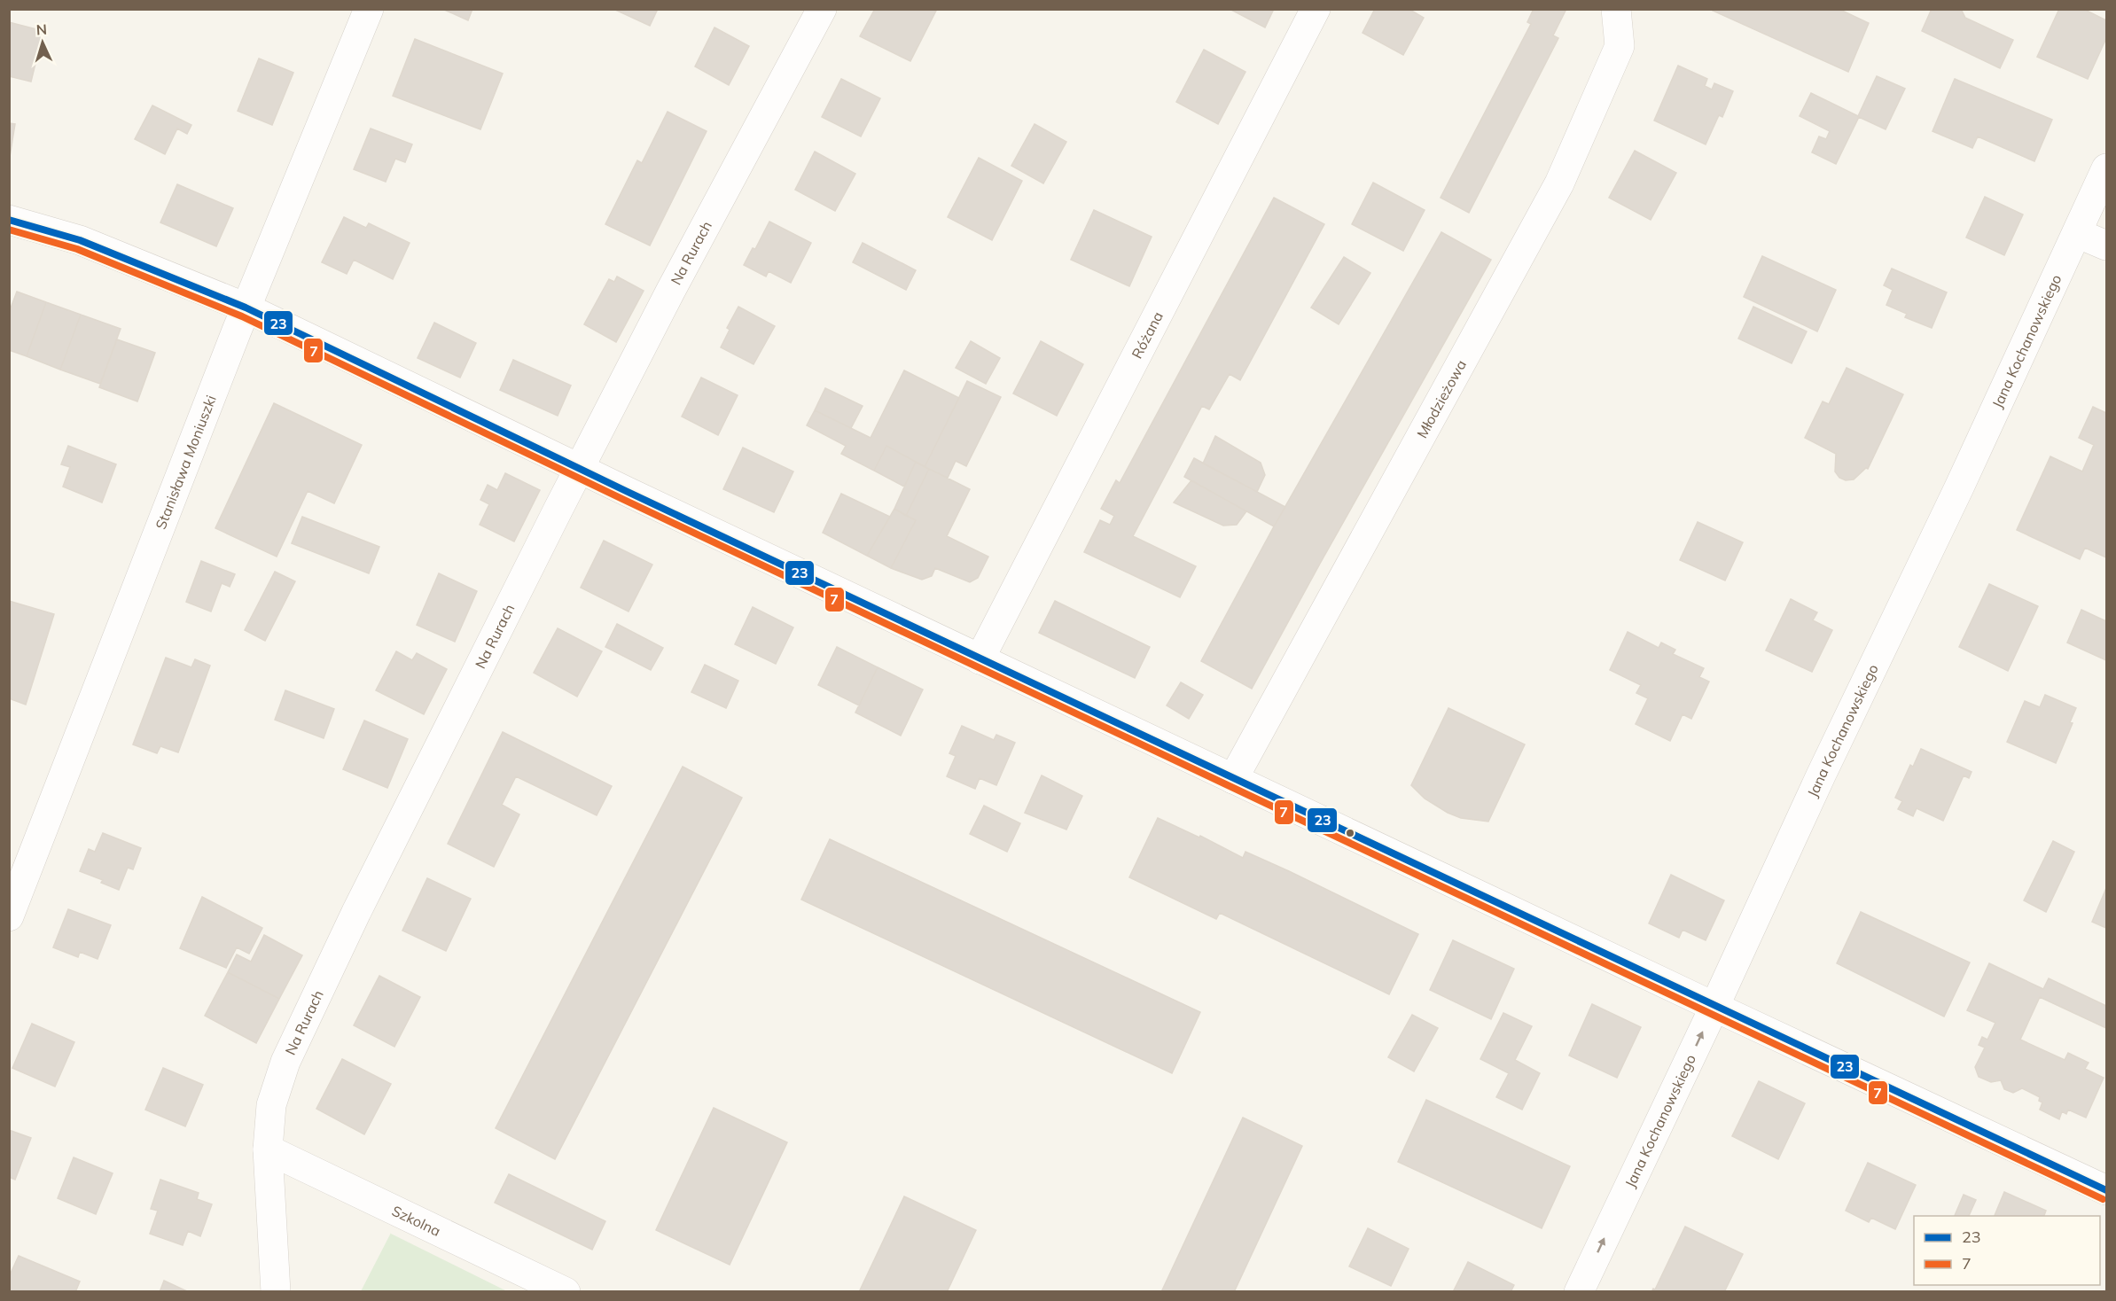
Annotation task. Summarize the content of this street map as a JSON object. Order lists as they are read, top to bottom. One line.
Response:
{"streets":{"street":["Na Rurach","Różana","Jana Kochanowskiego","Młodzieżowa","Stanisława Moniuszki","Szkolna"]},"crossings":[["Na Rurach","Szkolna"]],"lines":["transit line 23","transit line 7"],"legend":["23","7"],"north":"top"}
